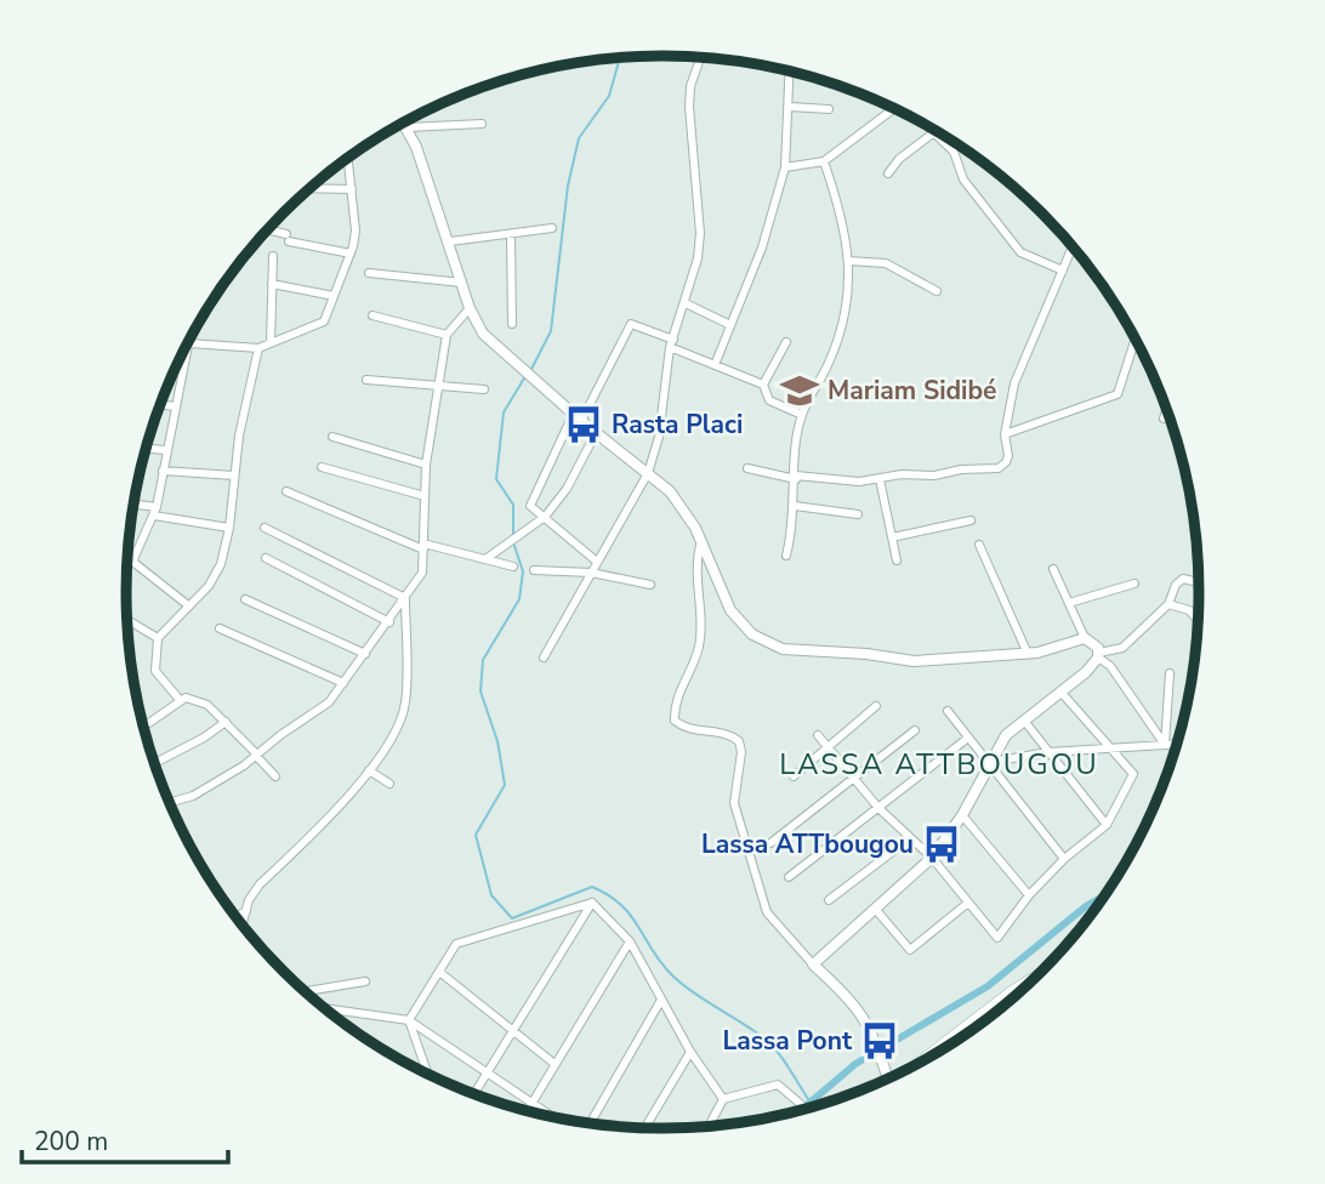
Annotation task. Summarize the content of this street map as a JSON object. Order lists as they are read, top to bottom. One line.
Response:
{"districts":["LASSA ATTBOUGOU"],"places":{"school or university":["Mariam Sidibé"],"bus stop":["Rasta Placi","Lassa ATTbougou","Lassa Pont"]},"scale_bar":"200 m"}
